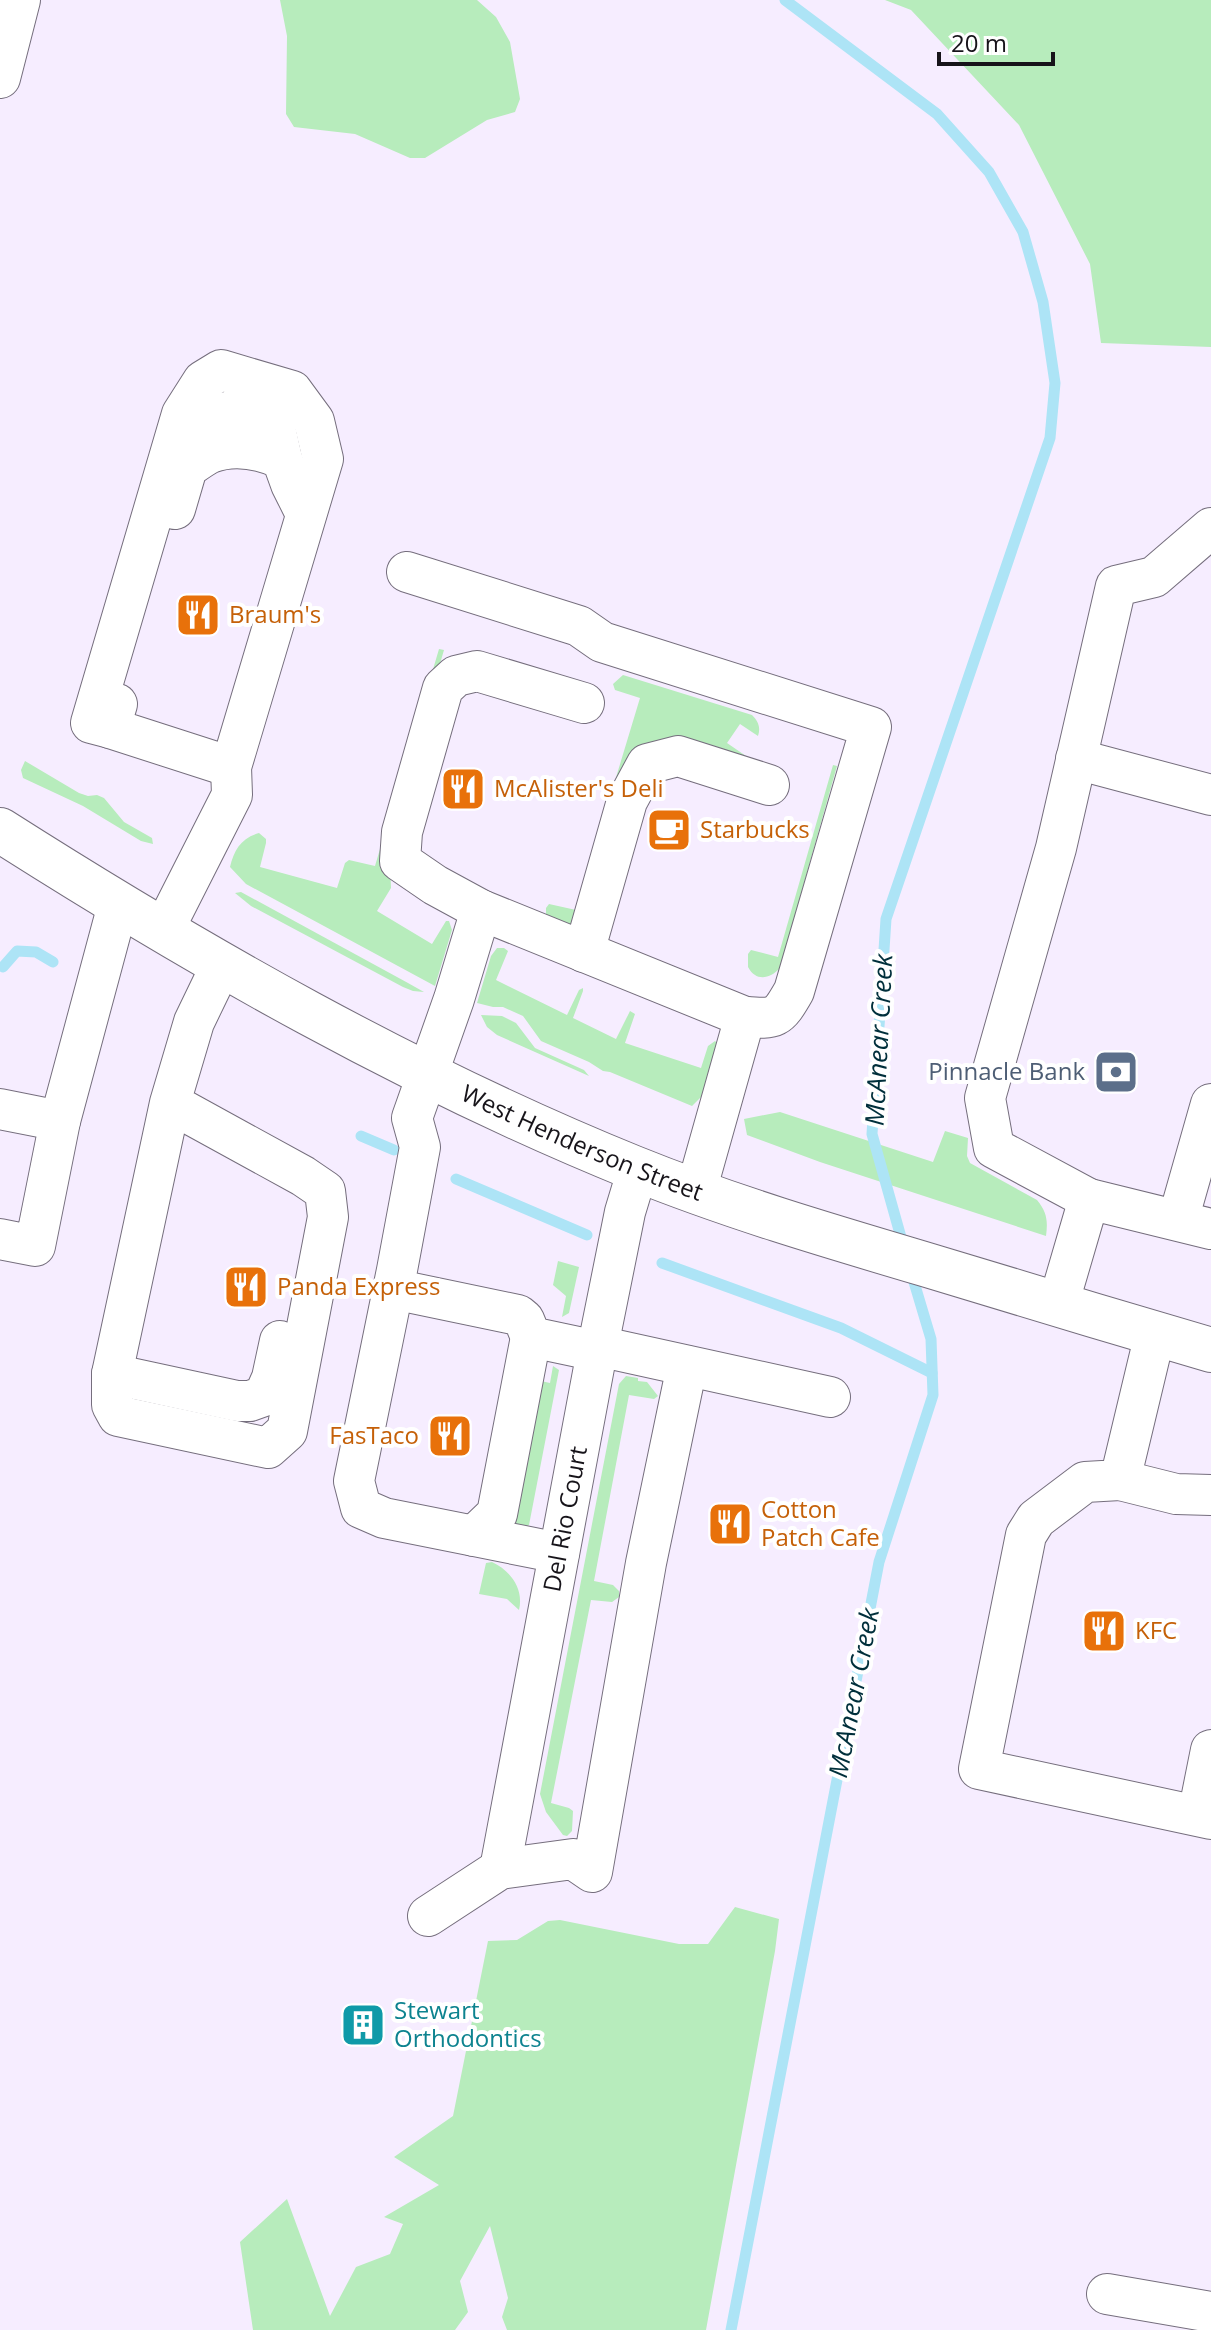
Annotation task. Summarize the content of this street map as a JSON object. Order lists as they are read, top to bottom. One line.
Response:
{"streets":{"main road":["West Henderson Street"],"street":["Del Rio Court"]},"crossings":[["West Henderson Street","Del Rio Court"]],"water":["McAnear Creek"],"places":{"restaurant":["Braum's","McAlister's Deli","Panda Express","FasTaco","Cotton Patch Cafe","KFC"],"cafe":["Starbucks"],"bank":["Pinnacle Bank"],"building":["Stewart Orthodontics"]},"scale_bar":"20 m"}
